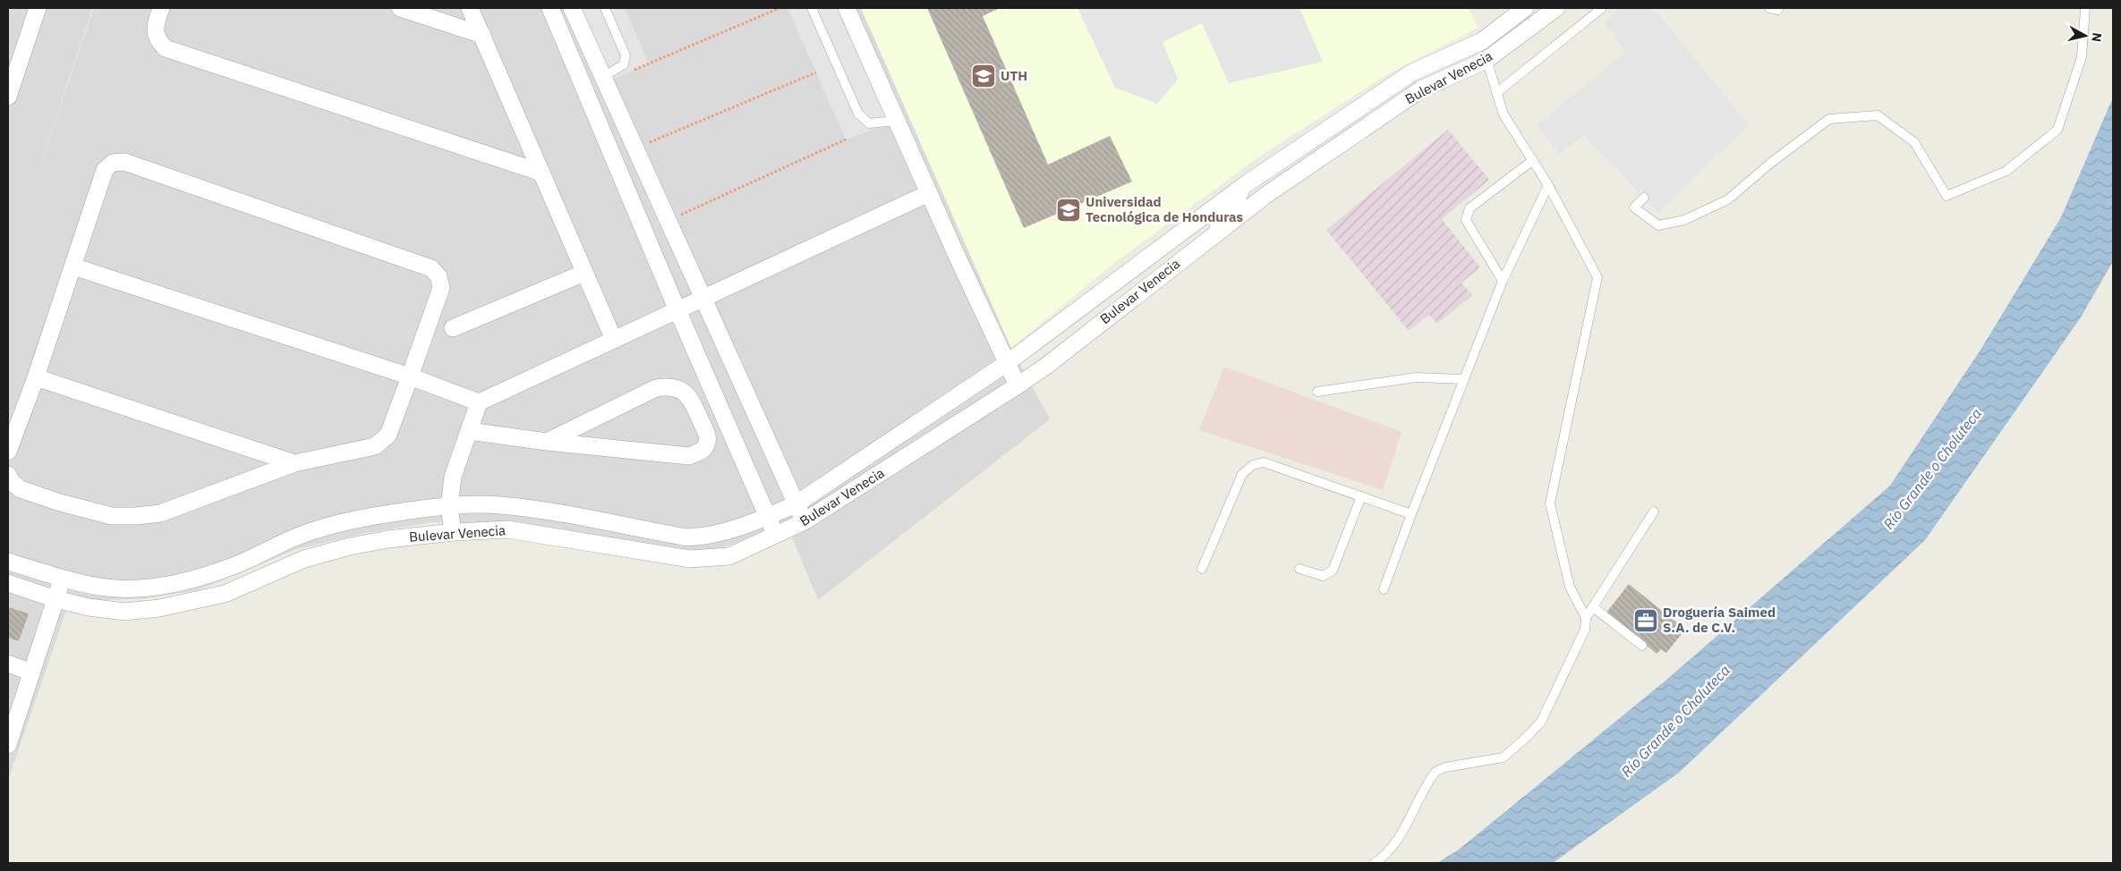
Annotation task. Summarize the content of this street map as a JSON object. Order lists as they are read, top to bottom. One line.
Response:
{"streets":{"street":["Bulevar Venecia"]},"water":["Río Grande o Choluteca"],"places":{"school or university":["UTH","Universidad Tecnológica de Honduras"],"office":["Droguería Saimed S.A. de C.V."]},"north":"right"}
